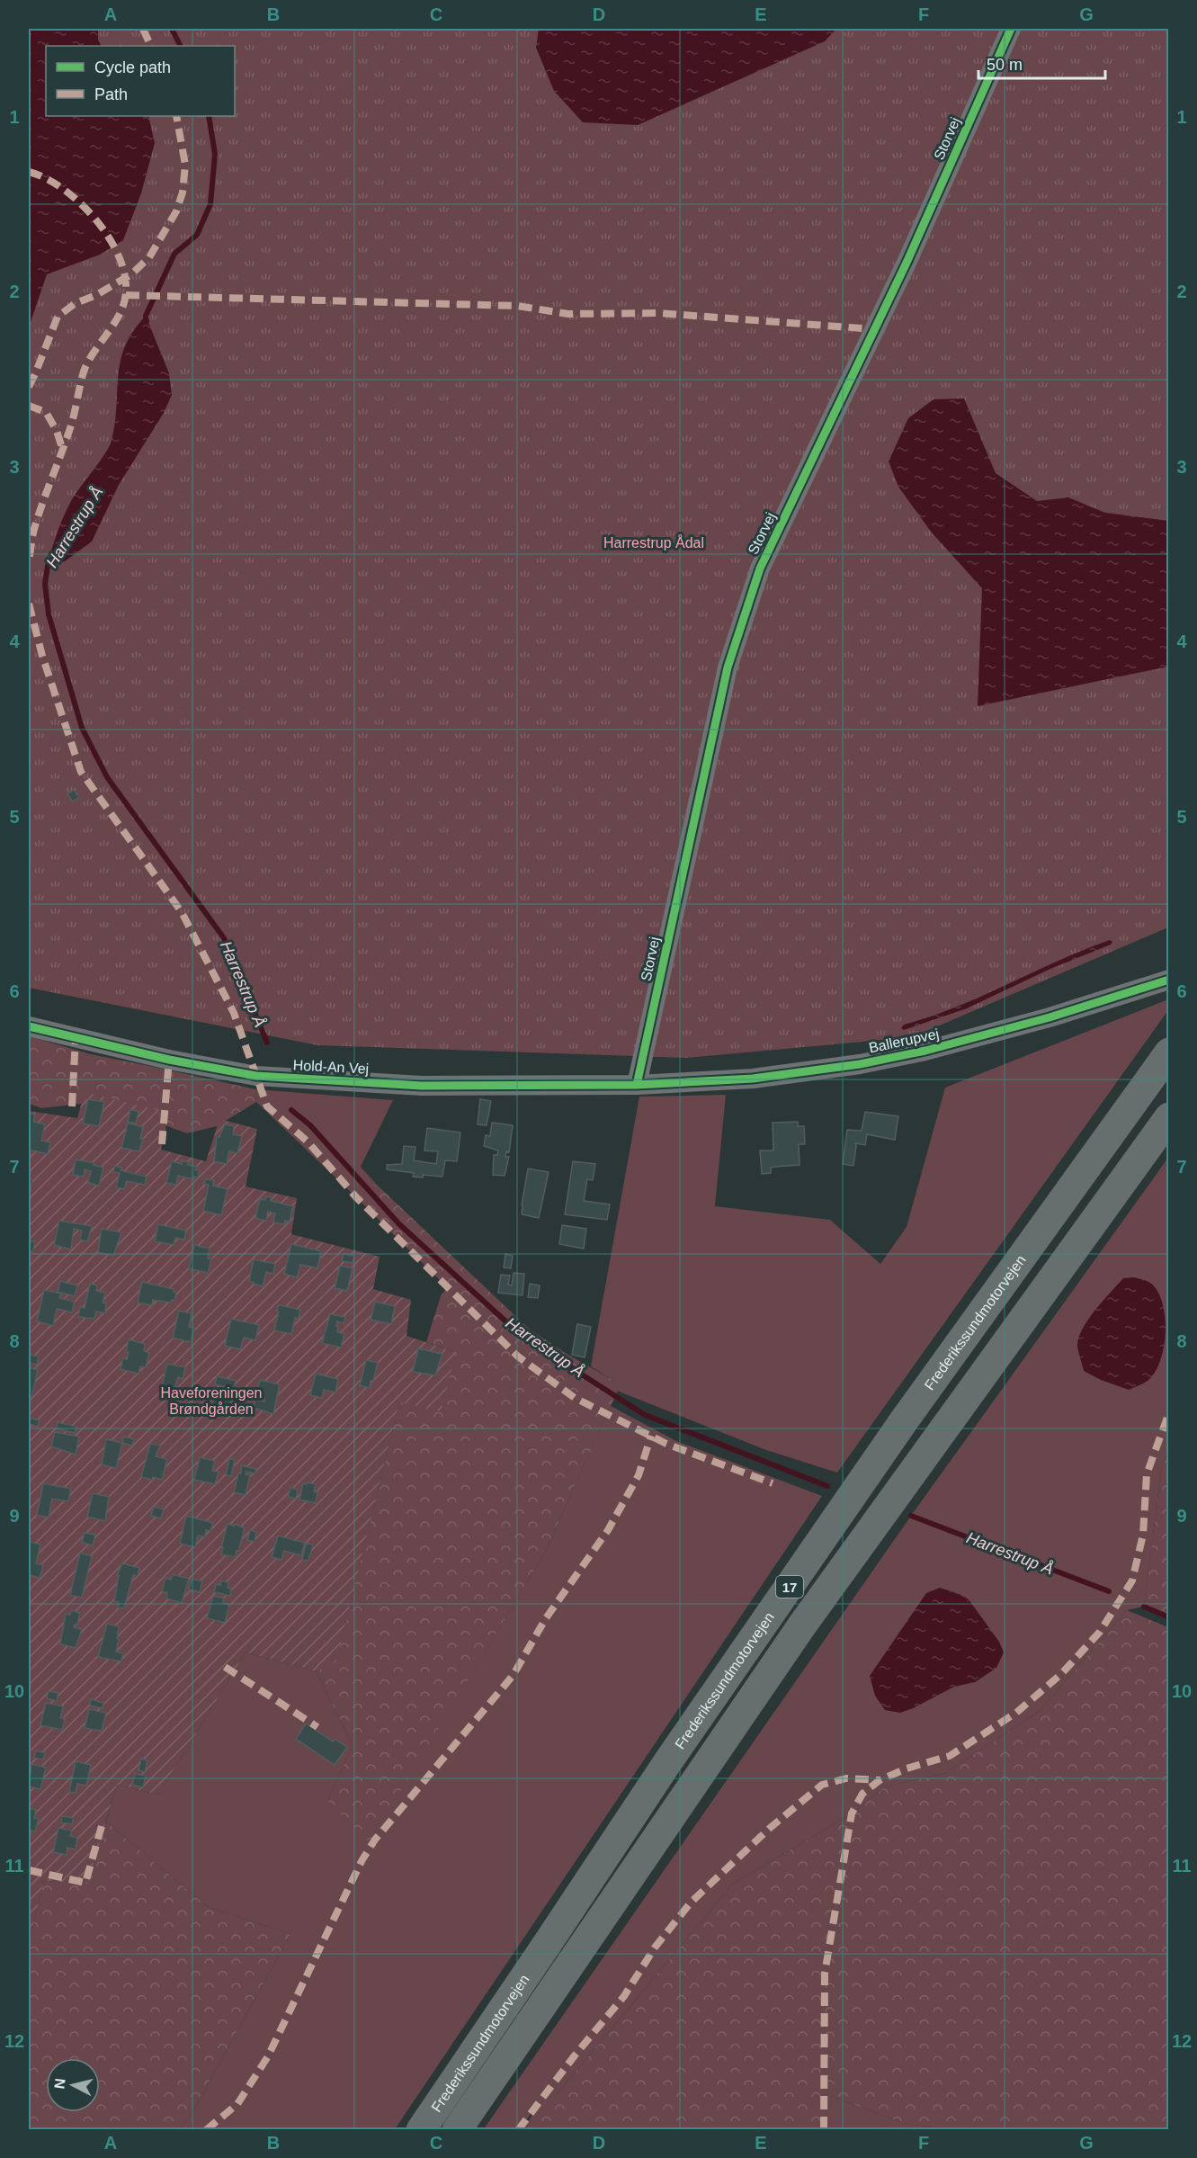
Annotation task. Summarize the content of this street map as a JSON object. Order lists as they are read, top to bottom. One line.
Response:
{"streets":{"highway":["Frederikssundmotorvejen","17"],"street":["Storvej","Ballerupvej","Hold-An Vej"]},"crossings":[["Storvej","Ballerupvej"],["Storvej","Hold-An Vej"],["Ballerupvej","Hold-An Vej"]],"water":["Harrestrup Å"],"parks":["Harrestrup Ådal","Haveforeningen Brøndgården"],"legend":["Cycle path","Path"],"scale_bar":"50 m","north":"left","grid":{"columns":["A","B","C","D","E","F","G"],"rows":["1","2","3","4","5","6","7","8","9","10","11","12"]}}
